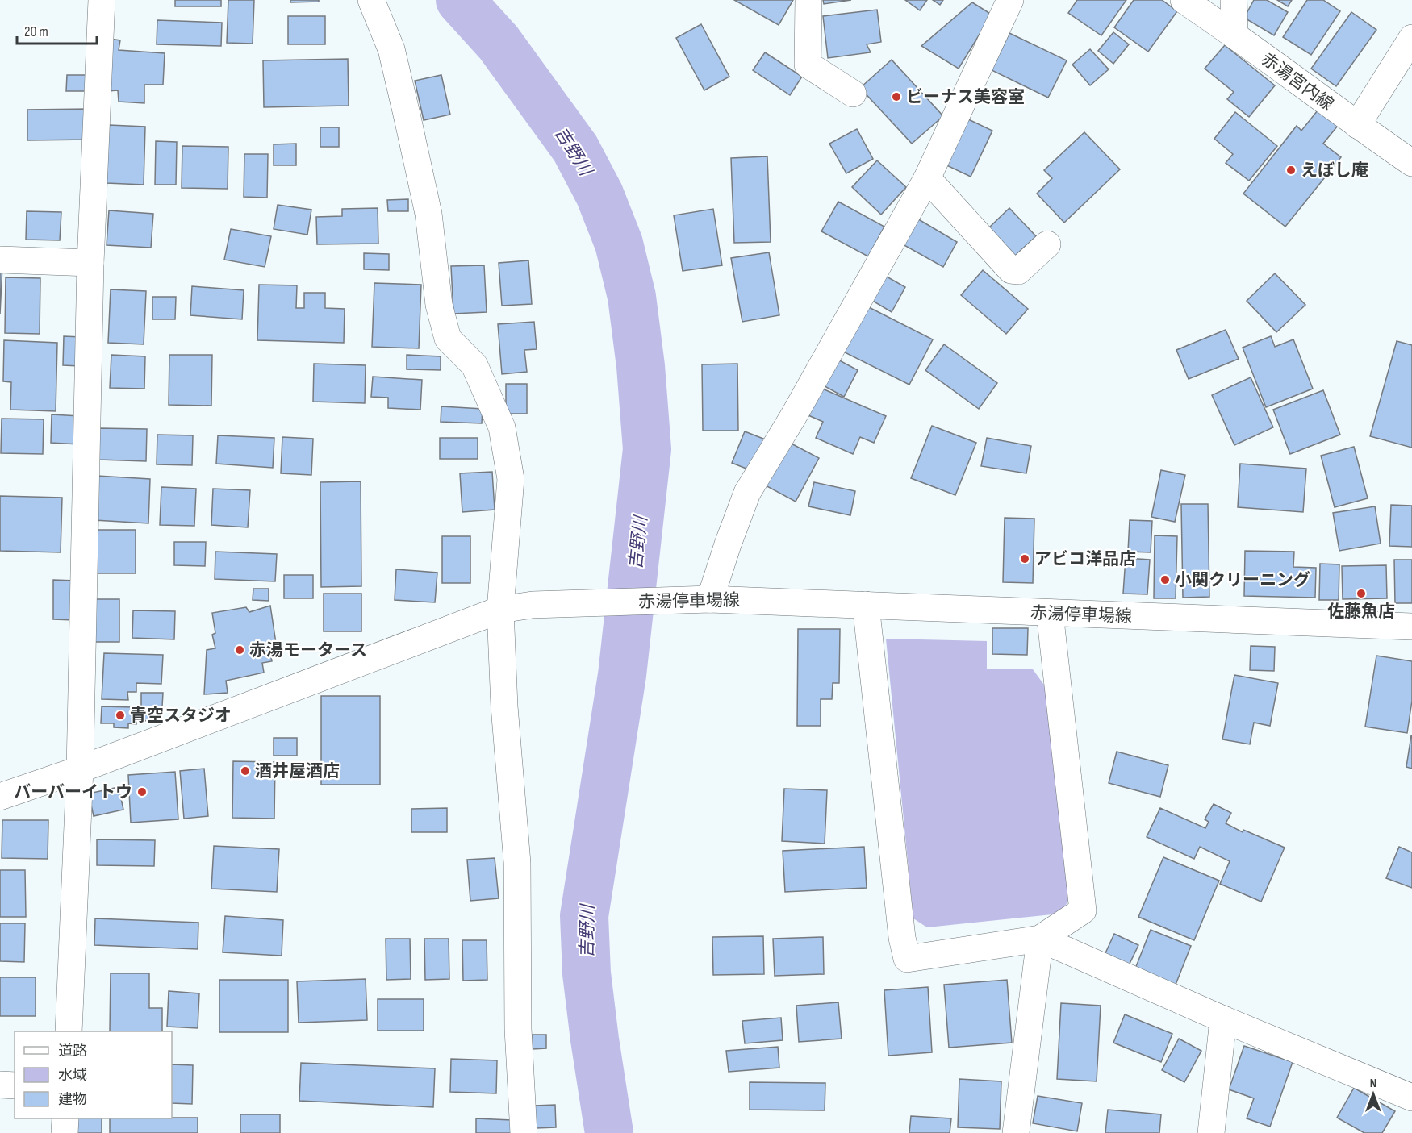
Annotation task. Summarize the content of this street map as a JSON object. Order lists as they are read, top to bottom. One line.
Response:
{"streets":{"main road":["赤湯宮内線","赤湯停車場線"]},"water":["吉野川"],"places":["ビーナス美容室","えぼし庵","アビコ洋品店","小関クリーニング","佐藤魚店","赤湯モータース","青空スタジオ","酒井屋酒店","バーバーイトウ"],"legend":["道路","水域","建物"],"scale_bar":"20 m","north":"top"}
